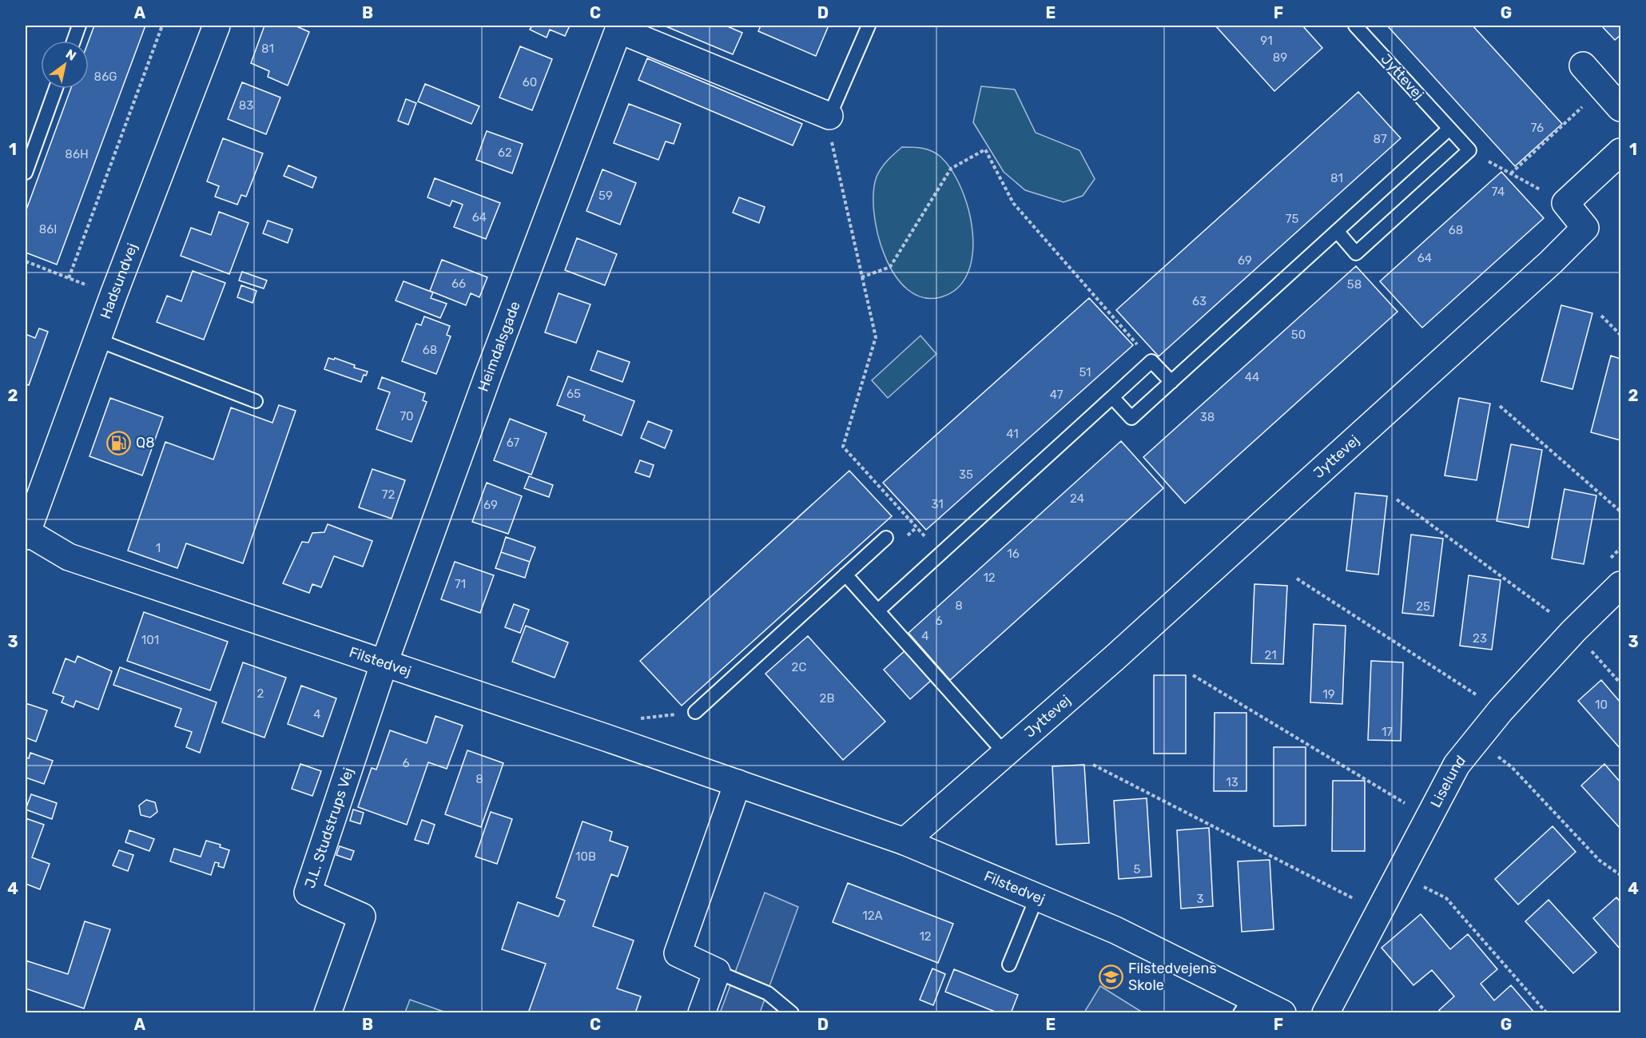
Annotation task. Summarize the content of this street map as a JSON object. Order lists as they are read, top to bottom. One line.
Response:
{"streets":{"street":["Jyttevej","Hadsundvej","Heimdalsgade","Filstedvej","Liselund","J.L. Studstrups Vej"]},"crossings":[["Jyttevej","Filstedvej"],["Hadsundvej","Filstedvej"],["Heimdalsgade","Filstedvej"],["Heimdalsgade","J.L. Studstrups Vej"],["Filstedvej","J.L. Studstrups Vej"]],"places":{"fuel station":["Q8"],"school or university":["Filstedvejens Skole"]},"house_numbers":["91","81","89","86G","60","83","76","87","62","86H","81","74","59","64","75","86I","68","64","69","66","58","63","50","68","51","44","65","47","70","38","41","67","35","72","24","31","69","1","16","12","71","8","25","6","4","23","101","21","2C","2","19","2B","10","4","17","6","8","13","10B","5","3","12A","12"],"north":"top right","grid":{"columns":["A","B","C","D","E","F","G"],"rows":["1","2","3","4"]}}
